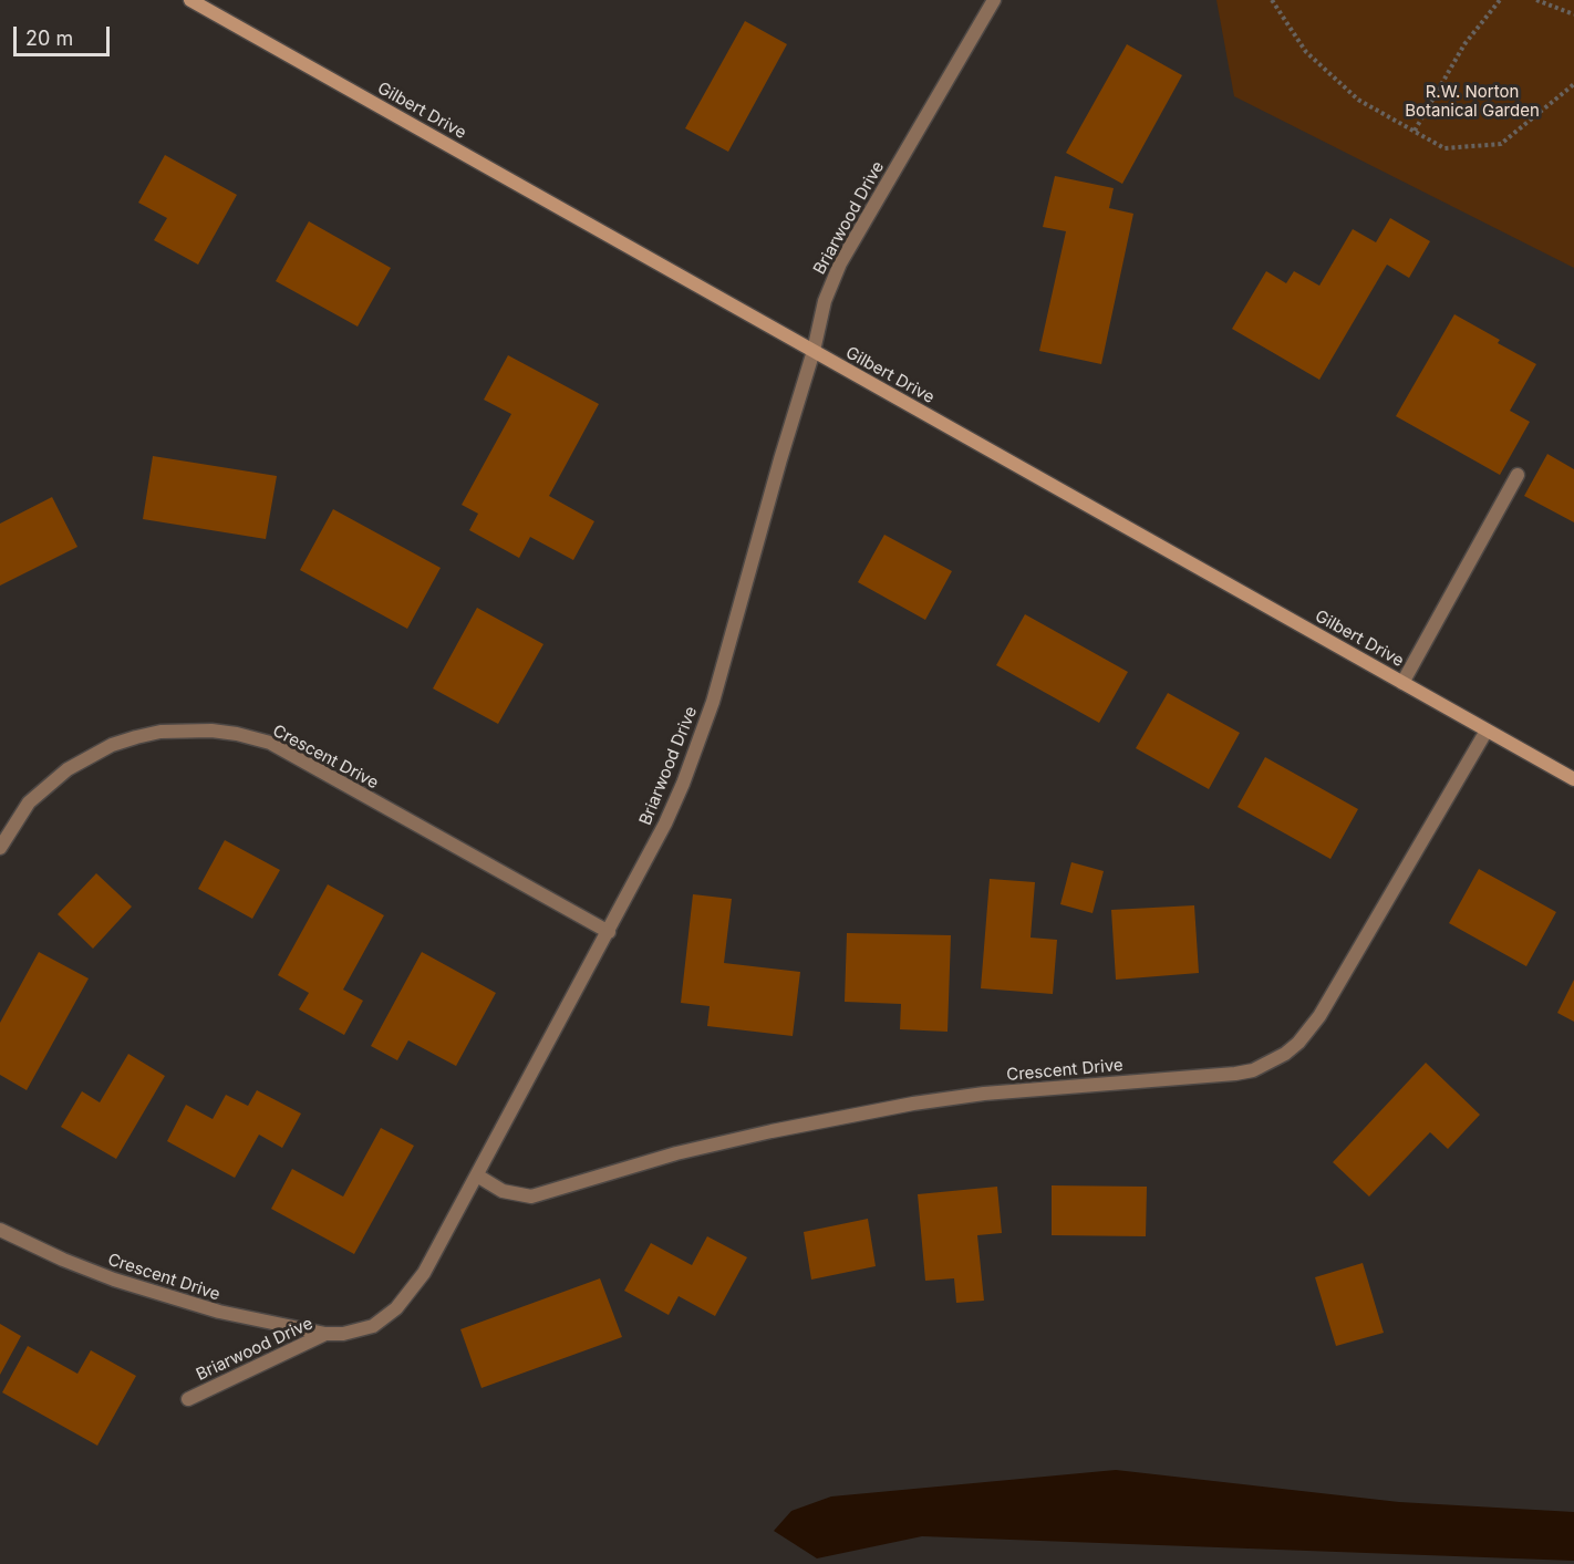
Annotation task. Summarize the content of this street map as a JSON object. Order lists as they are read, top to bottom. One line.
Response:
{"streets":{"street":["Gilbert Drive","Briarwood Drive","Crescent Drive"]},"crossings":[["Gilbert Drive","Briarwood Drive"],["Gilbert Drive","Crescent Drive"],["Briarwood Drive","Crescent Drive"]],"parks":["R.W. Norton Botanical Garden"],"scale_bar":"20 m"}
